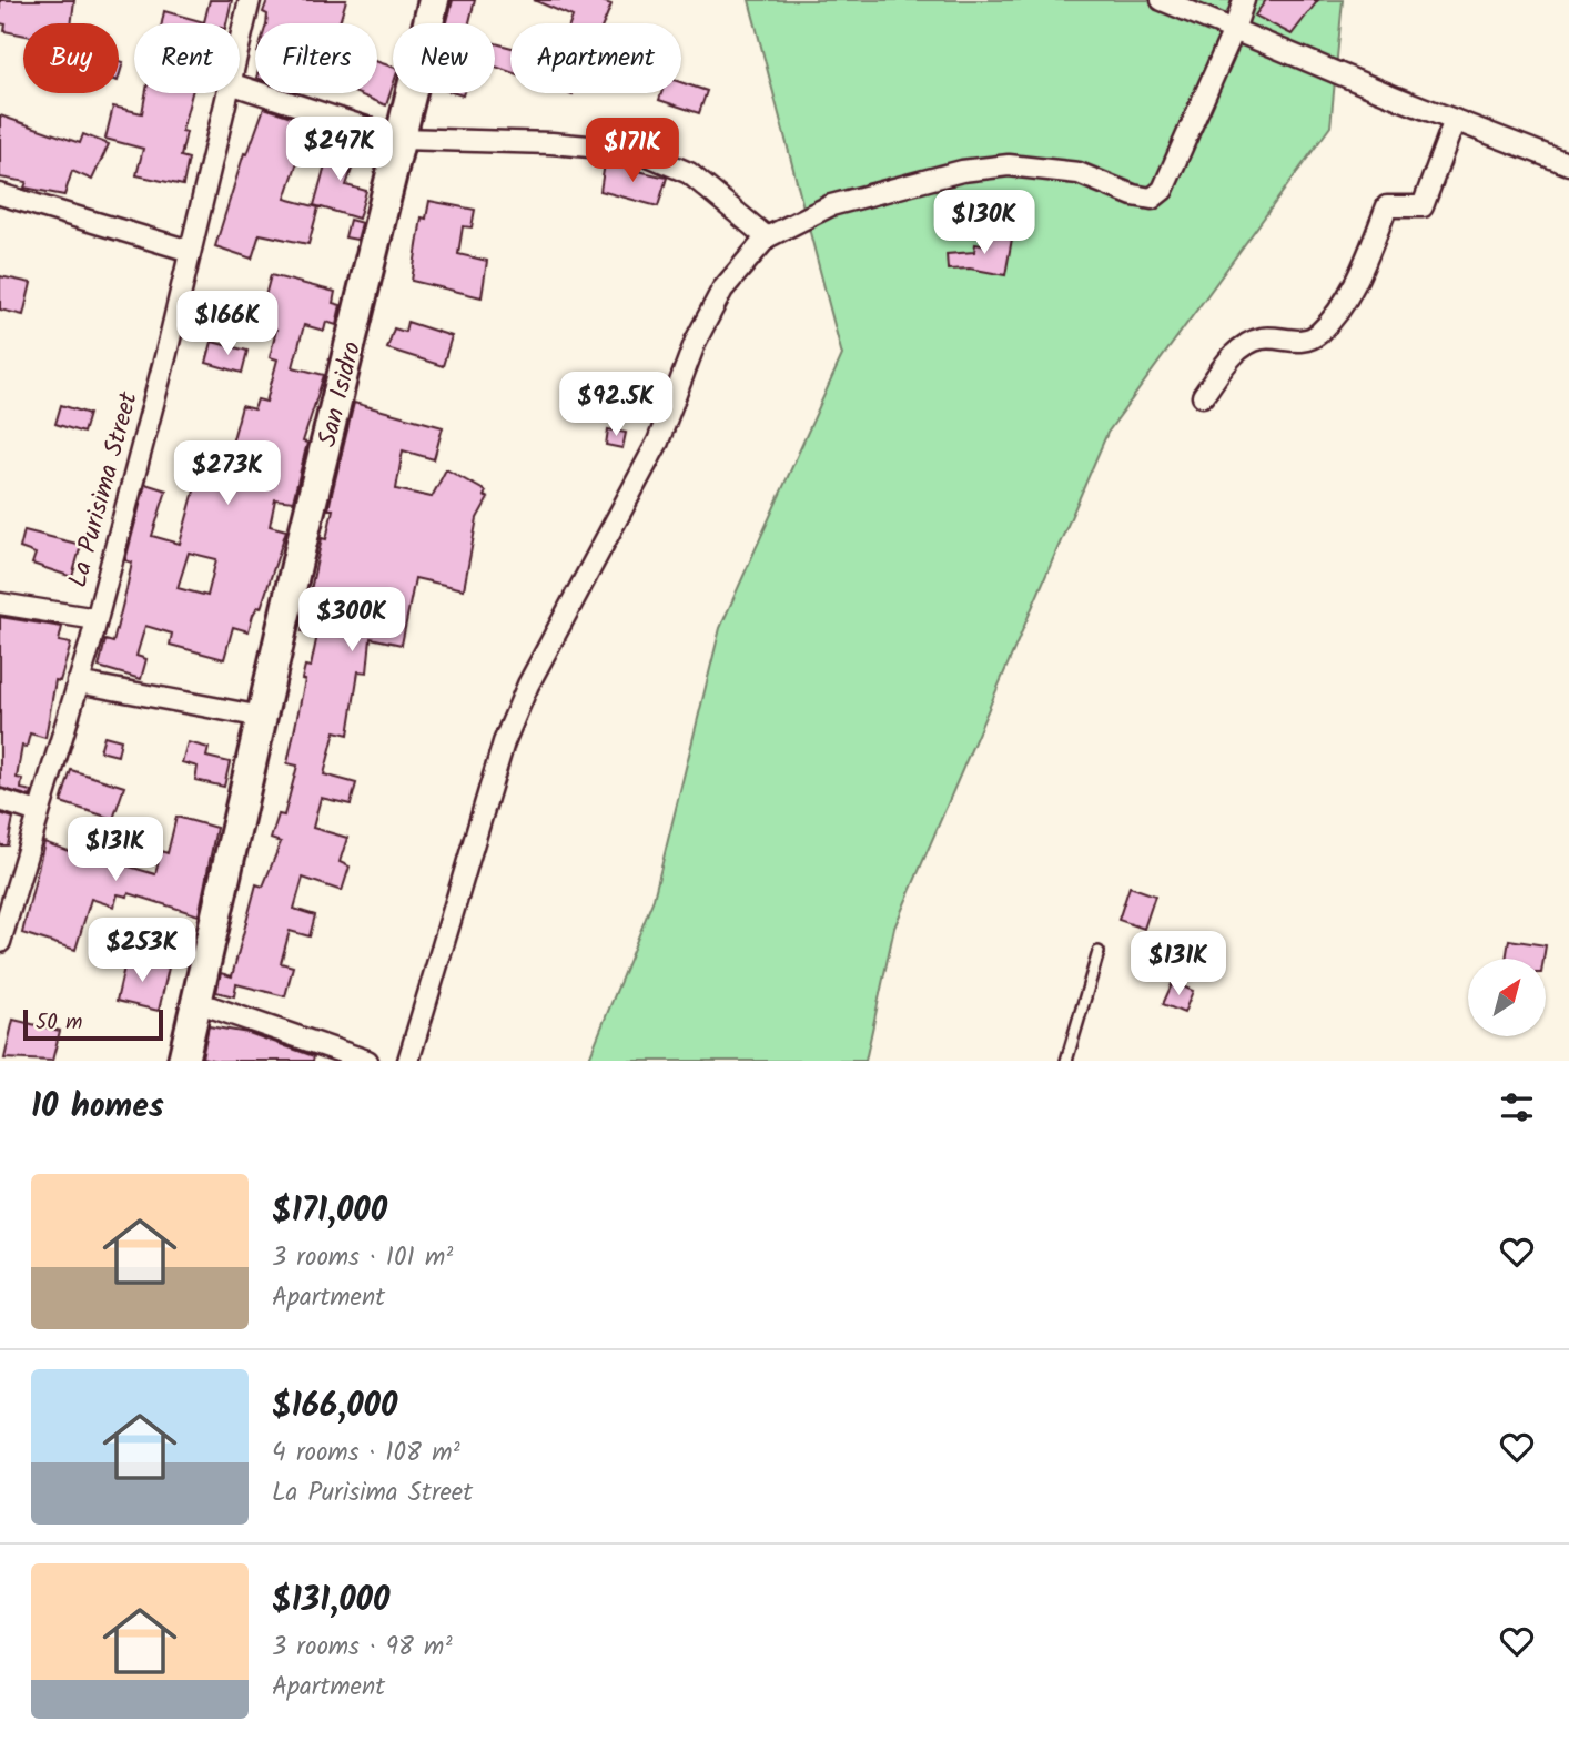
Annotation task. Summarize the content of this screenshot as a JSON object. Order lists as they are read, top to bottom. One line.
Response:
{"streets":{"street":["San Isidro","La Purisima Street"]},"scale_bar":"50 m","north":"top right","page":{"chip":["Buy","Rent","Filters","New","Apartment"],"price":["$247K","$171K","$130K","$166K","$92.5K","$273K","$300K","$131K","$253K","$131K"],"scale":"50 m","heading":"10 homes","list":[{"name":"$171,000","note":"3 rooms · 101 m² · Apartment"},{"name":"$166,000","note":"4 rooms · 108 m² · La Purisima Street"},{"name":"$131,000","note":"3 rooms · 98 m² · Apartment"}]}}
